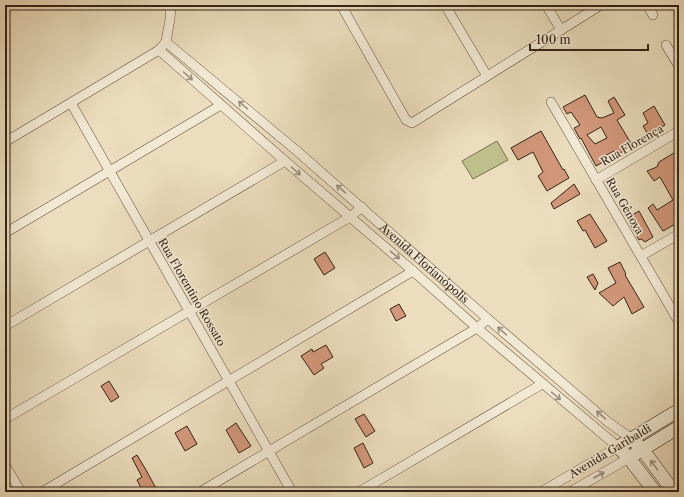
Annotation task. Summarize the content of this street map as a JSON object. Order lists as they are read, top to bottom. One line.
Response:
{"streets":{"street":["Rua Florença","Rua Gênova","Avenida Florianópolis","Rua Florentino Rossato","Avenida Garibaldi"]},"crossings":[["Rua Florença","Rua Gênova"],["Avenida Florianópolis","Avenida Garibaldi"]],"scale_bar":"100 m"}
